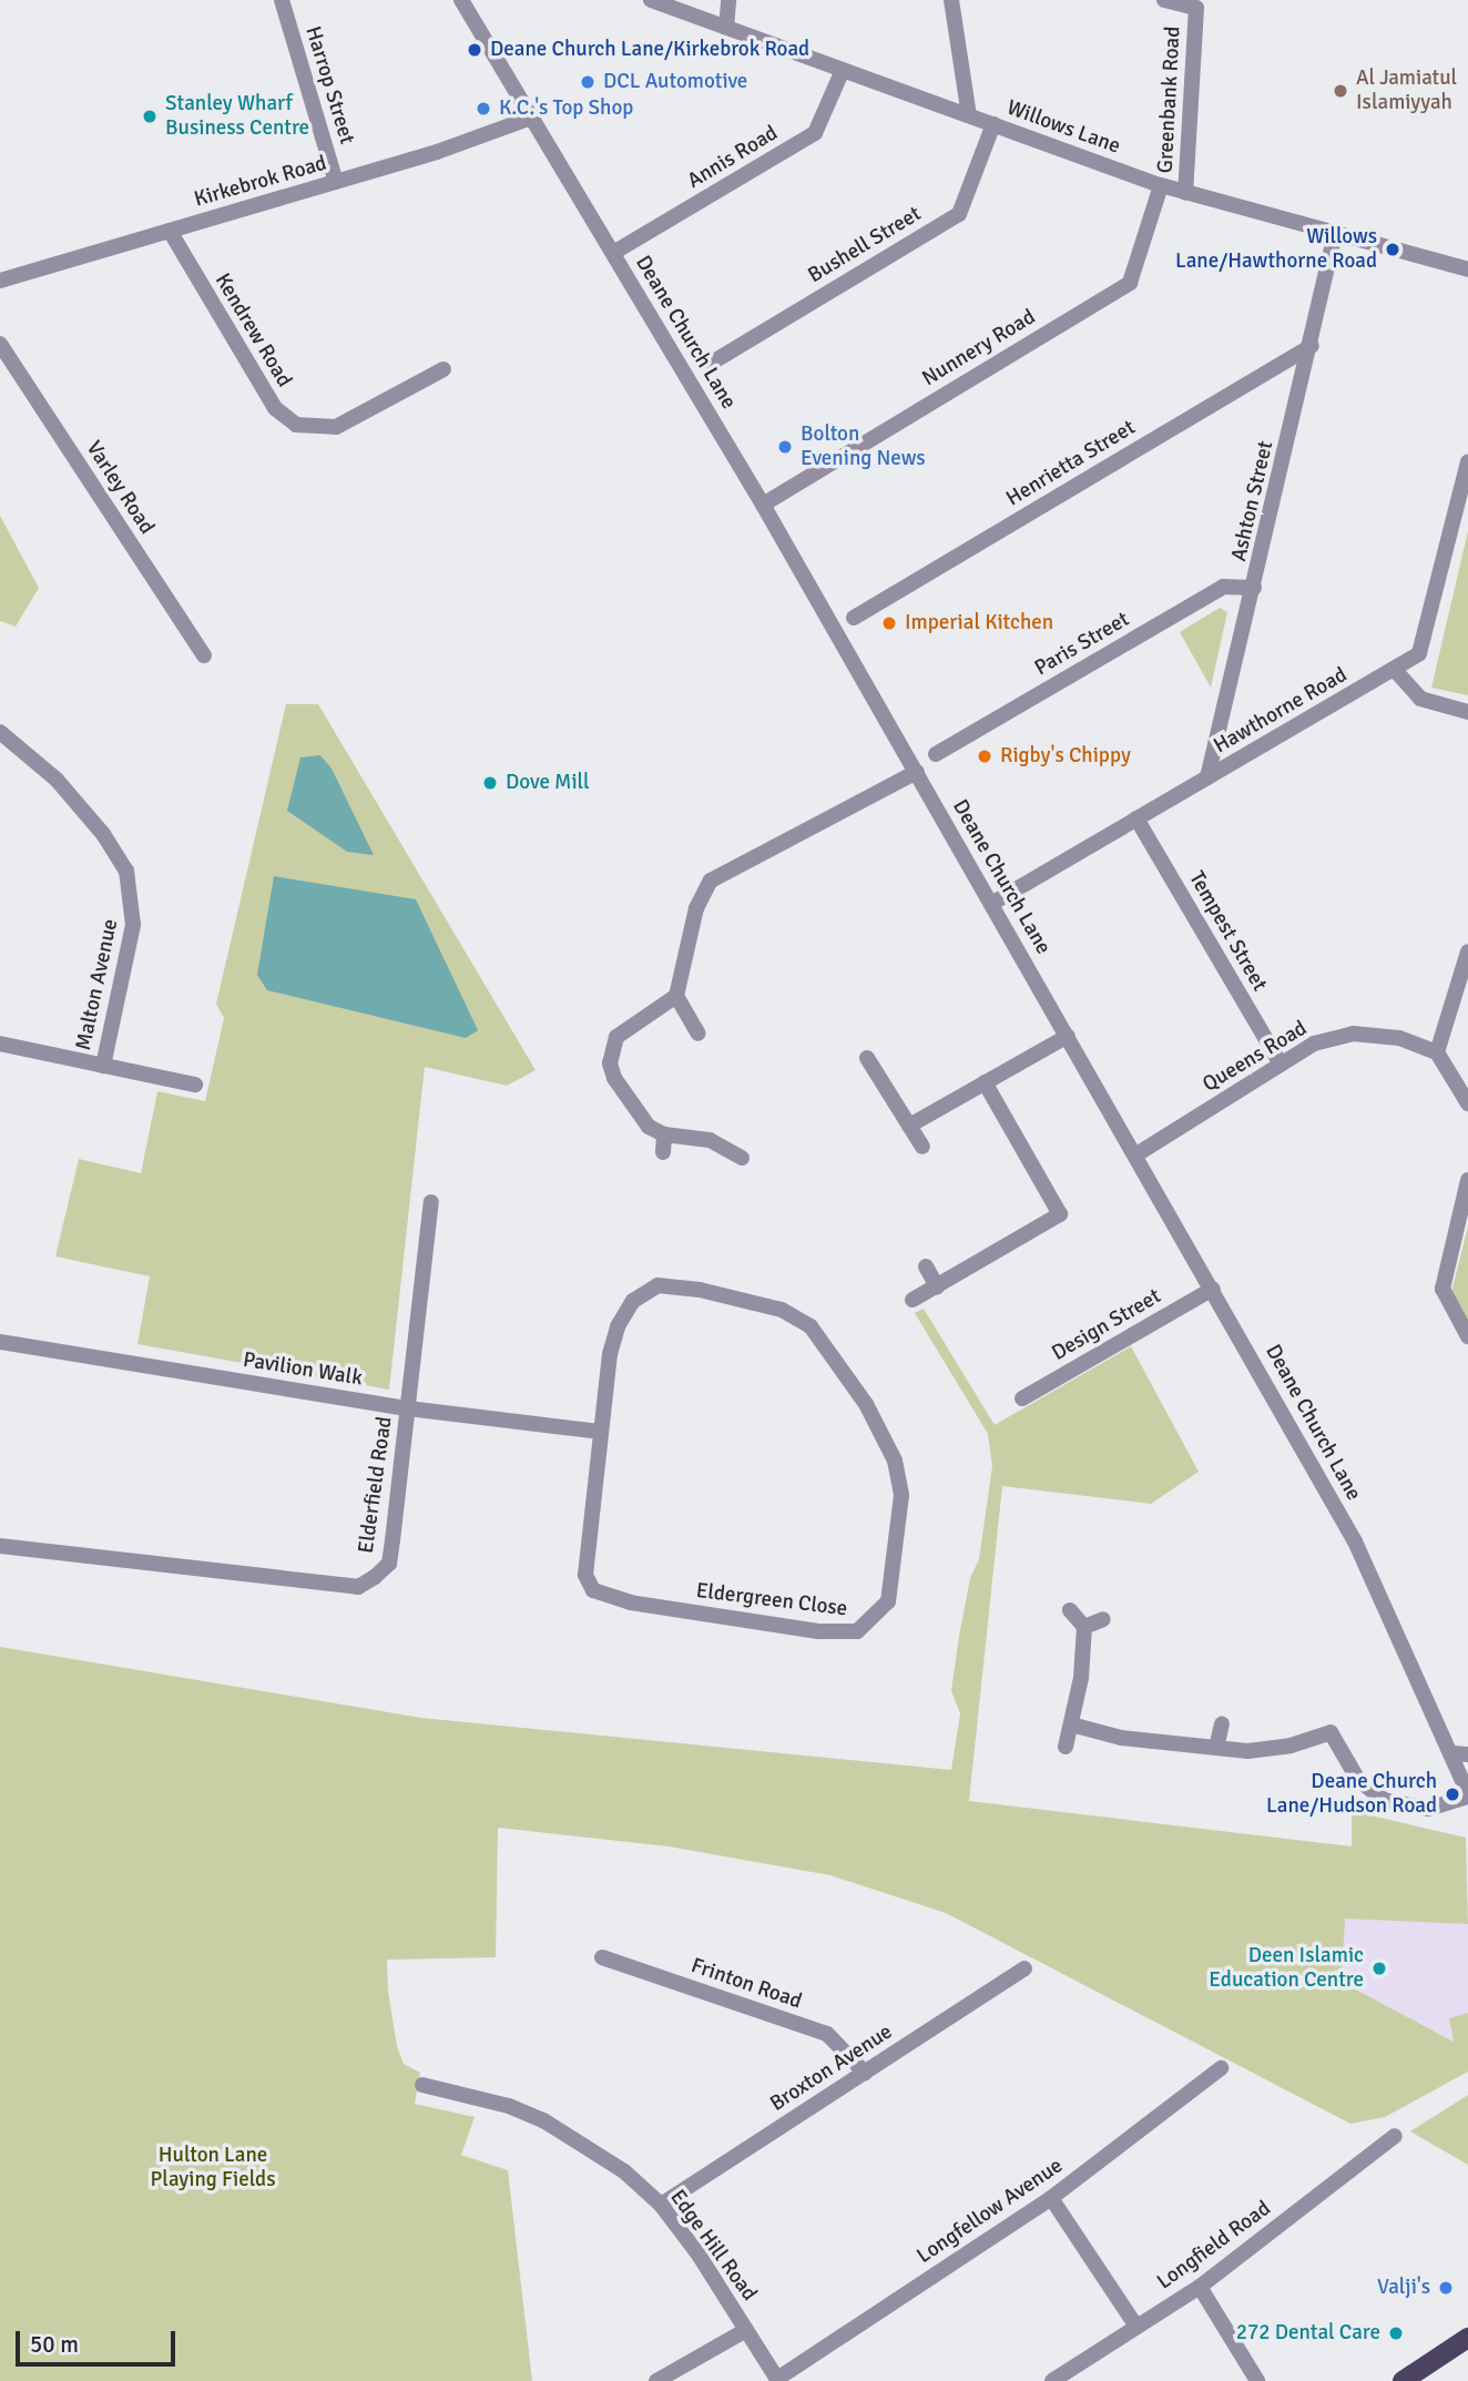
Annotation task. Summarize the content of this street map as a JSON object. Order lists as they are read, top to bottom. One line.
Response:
{"streets":{"street":["Harrop Street","Greenbank Road","Willows Lane","Annis Road","Kirkebrok Road","Bushell Street","Kendrew Road","Deane Church Lane","Nunnery Road","Henrietta Street","Varley Road","Ashton Street","Paris Street","Hawthorne Road","Tempest Street","Malton Avenue","Queens Road","Design Street","Pavilion Walk","Elderfield Road","Eldergreen Close","Frinton Road","Broxton Avenue","Longfellow Avenue","Edge Hill Road","Longfield Road"]},"crossings":[["Harrop Street","Kirkebrok Road"],["Greenbank Road","Willows Lane"],["Willows Lane","Annis Road"],["Willows Lane","Bushell Street"],["Willows Lane","Nunnery Road"],["Willows Lane","Ashton Street"],["Annis Road","Deane Church Lane"],["Kirkebrok Road","Kendrew Road"],["Kirkebrok Road","Deane Church Lane"],["Deane Church Lane","Nunnery Road"],["Deane Church Lane","Hawthorne Road"],["Deane Church Lane","Queens Road"],["Deane Church Lane","Design Street"],["Henrietta Street","Ashton Street"],["Ashton Street","Paris Street"],["Ashton Street","Hawthorne Road"],["Hawthorne Road","Tempest Street"],["Tempest Street","Queens Road"],["Pavilion Walk","Elderfield Road"],["Pavilion Walk","Eldergreen Close"],["Frinton Road","Broxton Avenue"],["Broxton Avenue","Edge Hill Road"],["Longfellow Avenue","Edge Hill Road"]],"parks":["Hulton Lane Playing Fields"],"places":["Deane Church Lane/Kirkebrok Road","DCL Automotive","Al Jamiatul Islamiyyah","K.C.'s Top Shop","Stanley Wharf Business Centre","Willows Lane/Hawthorne Road","Bolton Evening News","Imperial Kitchen","Rigby's Chippy","Dove Mill","Deane Church Lane/Hudson Road","Deen Islamic Education Centre","Valji's","272 Dental Care"],"scale_bar":"50 m"}
